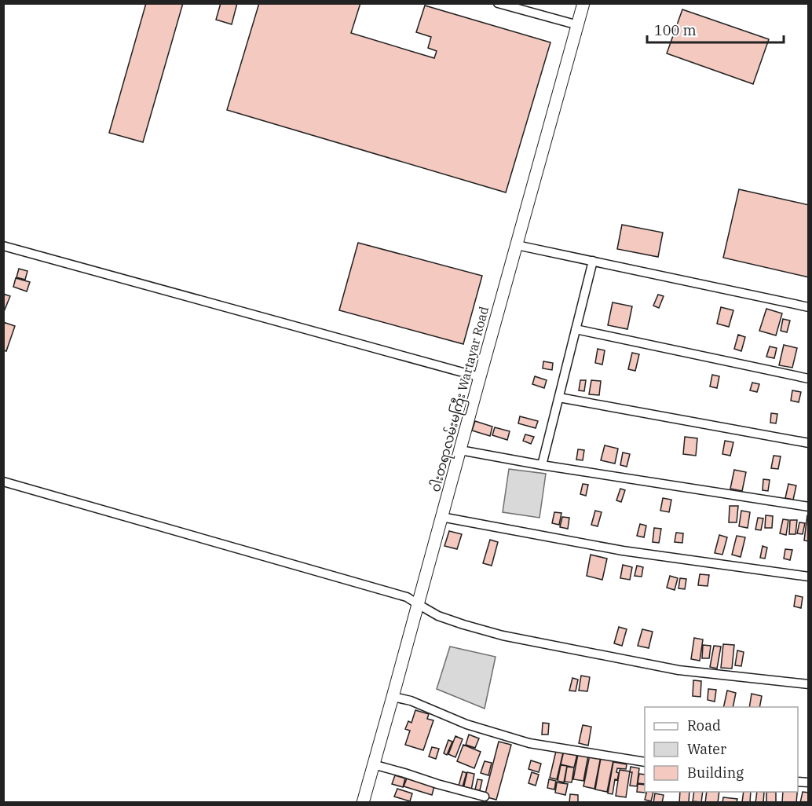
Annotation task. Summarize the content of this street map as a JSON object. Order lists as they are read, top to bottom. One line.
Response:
{"streets":{"street":["ဝါးတရာလမ်းမကြီး Wartayar Road"]},"legend":["Road","Water","Building"],"scale_bar":"100 m"}
